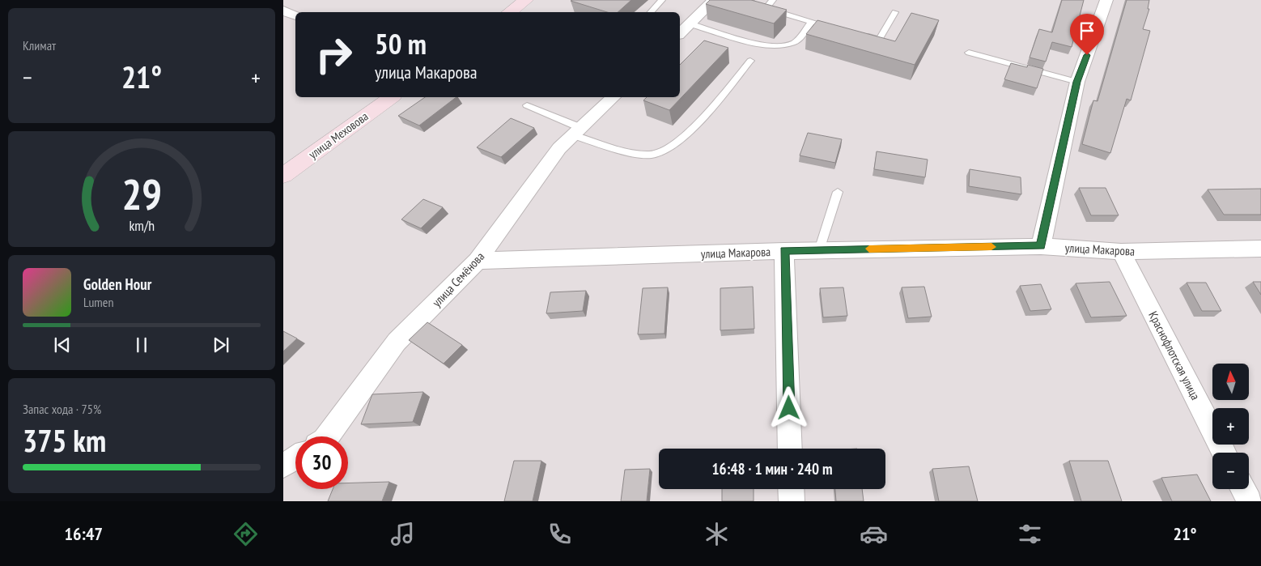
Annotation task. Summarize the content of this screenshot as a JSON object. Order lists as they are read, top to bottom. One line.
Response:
{"streets":{"street":["улица Меховова","улица Макарова","улица Семёнова","Краснофлотская улица"]},"crossings":[["улица Макарова","улица Семёнова"],["улица Макарова","Краснофлотская улица"]],"north":"top","page":{"tile":["Климат",["Запас хода · 75%","375 km"]],"turn":["50 m","улица Макарова"],"heat":["−","21°","+"],"song":["Golden Hour","Lumen"],"map_buttons":["+","−"],"limit":"30","trip":"16:48 · 1 мин · 240 m","tabs":["16:47","21°"],"gauge":["29","km/h"]}}
